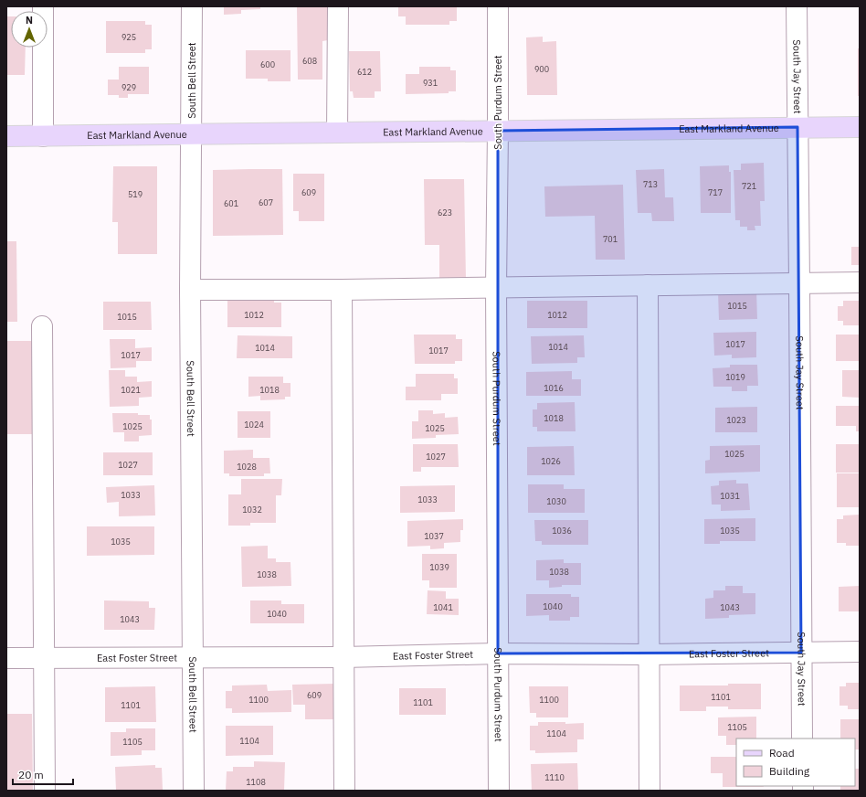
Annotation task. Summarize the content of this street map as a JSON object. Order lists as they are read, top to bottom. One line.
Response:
{"streets":{"main road":["East Markland Avenue"],"street":["South Jay Street","South Bell Street","South Purdum Street","East Foster Street"]},"crossings":[["South Jay Street","East Markland Avenue"],["South Jay Street","East Foster Street"],["South Bell Street","East Markland Avenue"],["South Bell Street","East Foster Street"],["South Purdum Street","East Markland Avenue"],["South Purdum Street","East Foster Street"]],"house_numbers":["925","608","600","900","612","931","929","713","721","609","717","519","607","601","623","701","1015","1012","1012","1015","1017","1014","1014","1017","1017","1019","1016","1021","1018","1018","1023","1024","1025","1025","1025","1027","1026","1027","1028","1033","1031","1033","1030","1032","1036","1035","1037","1035","1039","1038","1038","1040","1041","1043","1040","1043","609","1101","1100","1100","1101","1101","1105","1104","1104","1105","1110","1108"],"legend":["Road","Building"],"scale_bar":"20 m","north":"top"}
